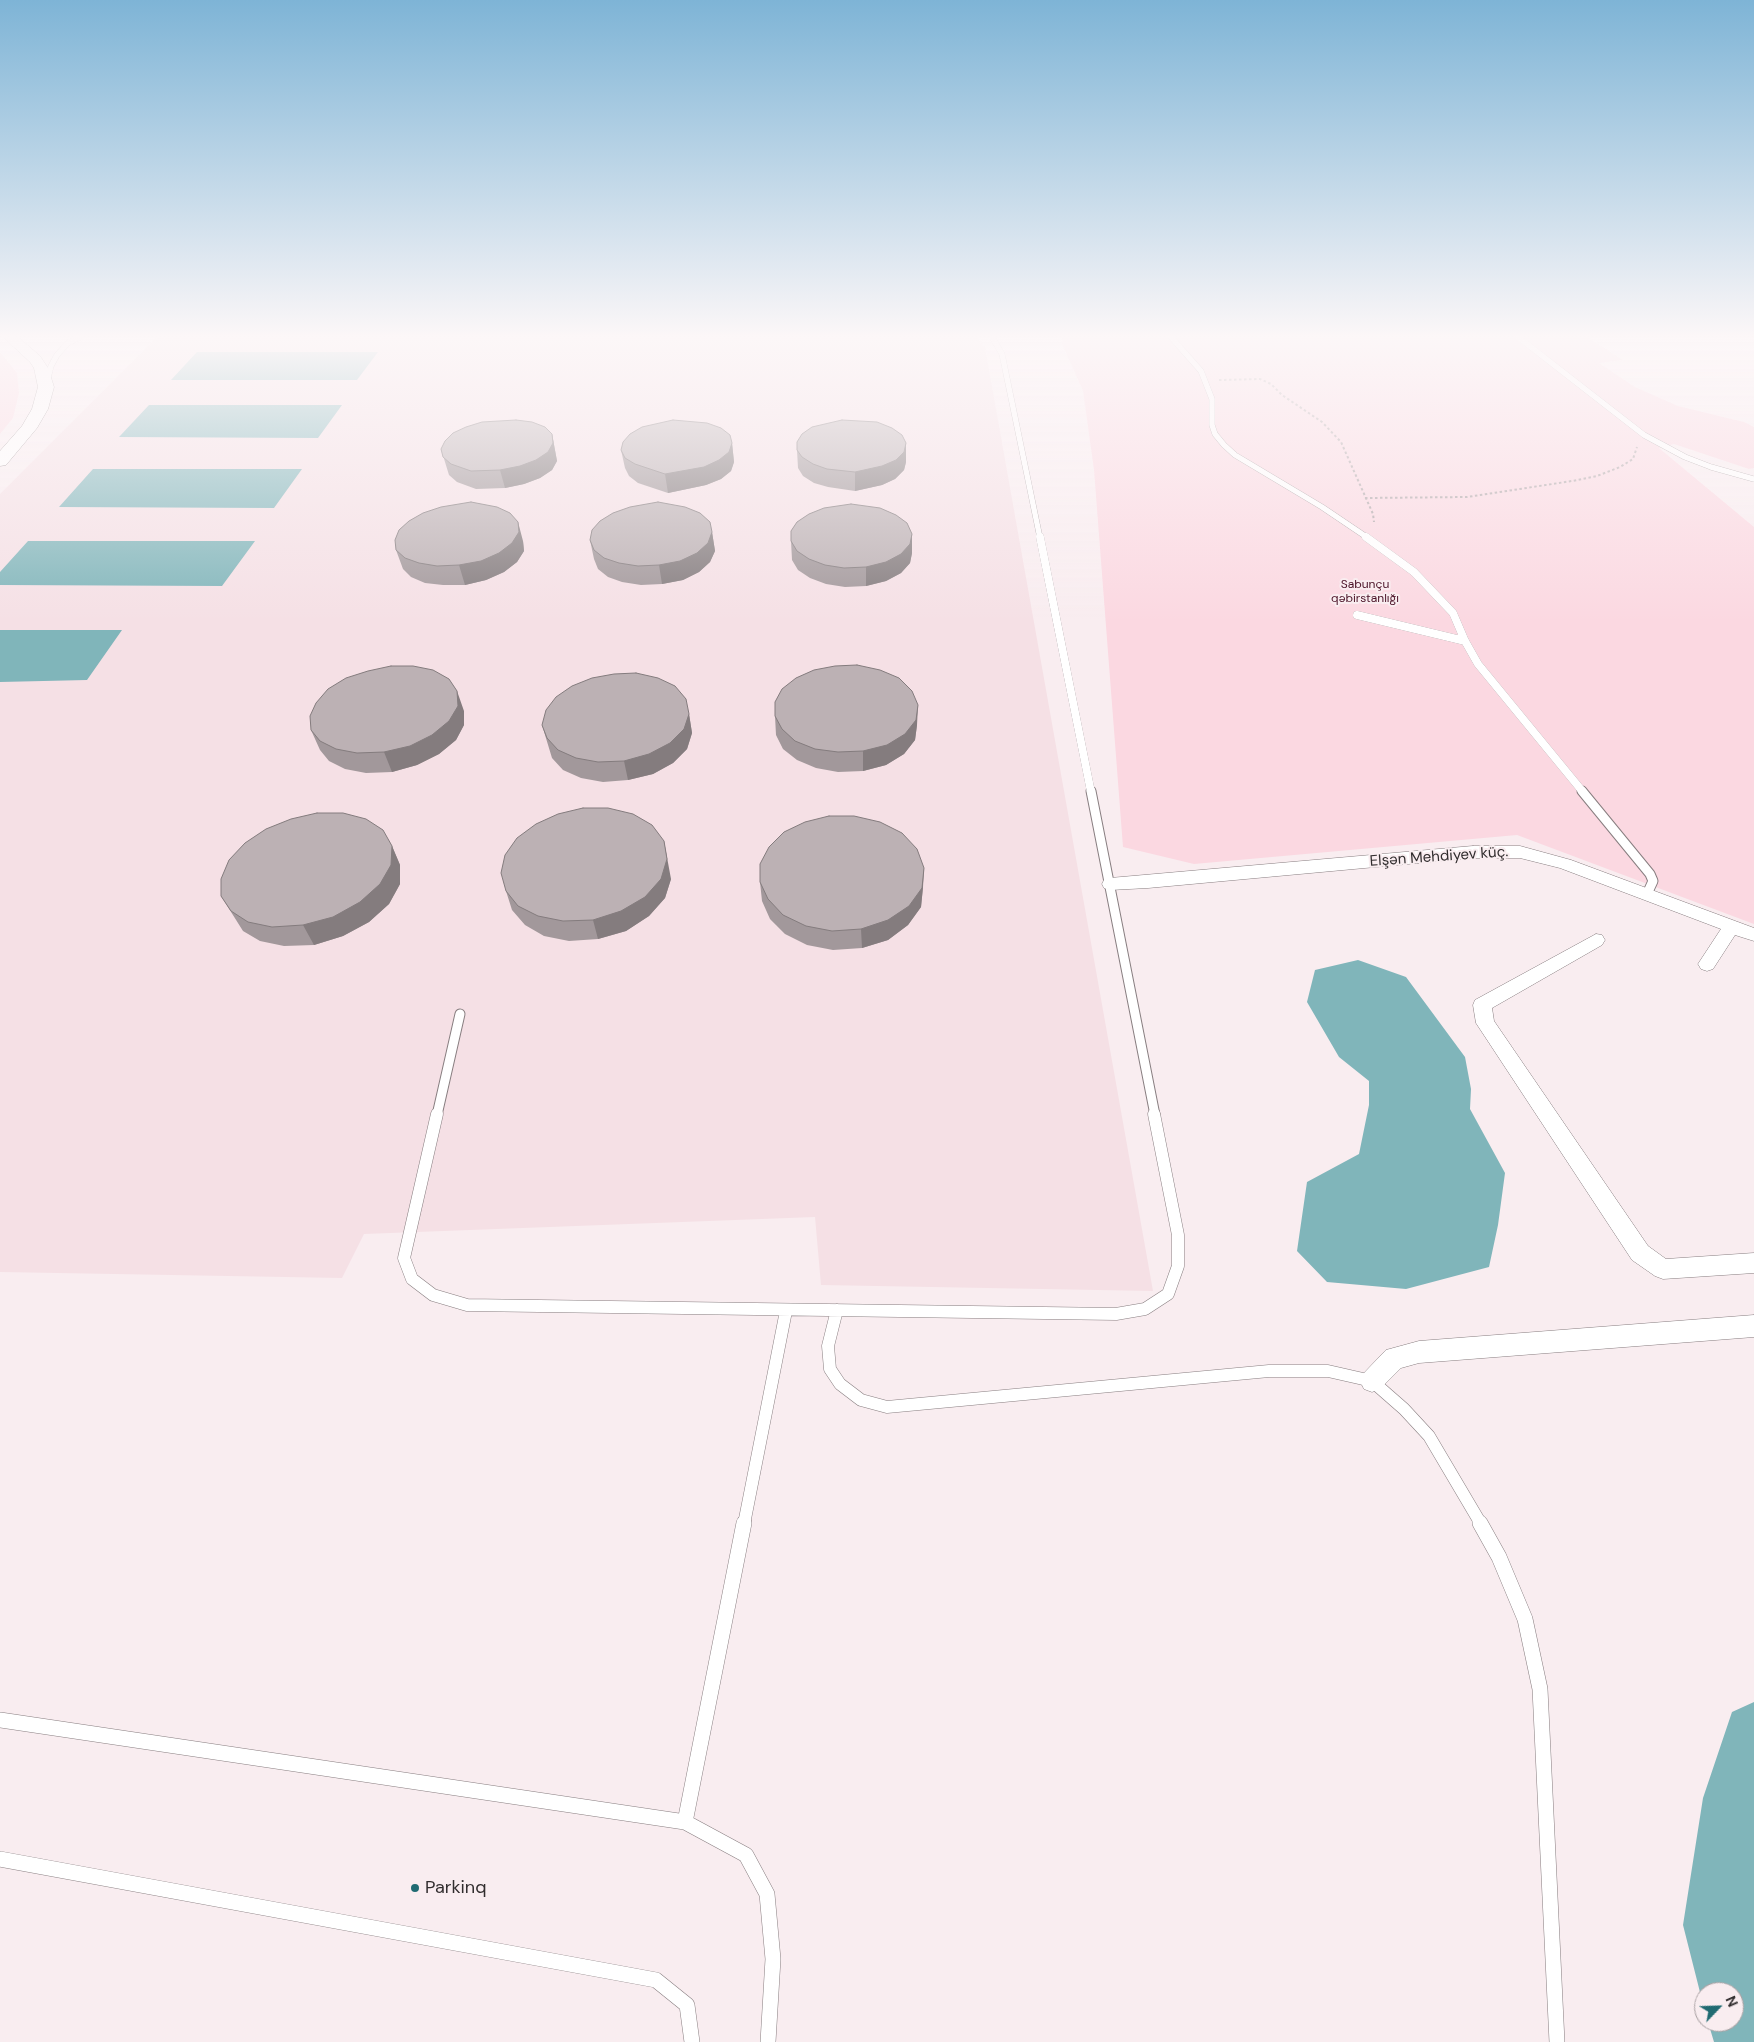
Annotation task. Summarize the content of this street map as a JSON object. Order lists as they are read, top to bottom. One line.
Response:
{"streets":{"street":["Elşən Mehdiyev küç."]},"parks":["Sabunçu qəbirstanlığı"],"places":["Parkinq"],"north":"top right"}
